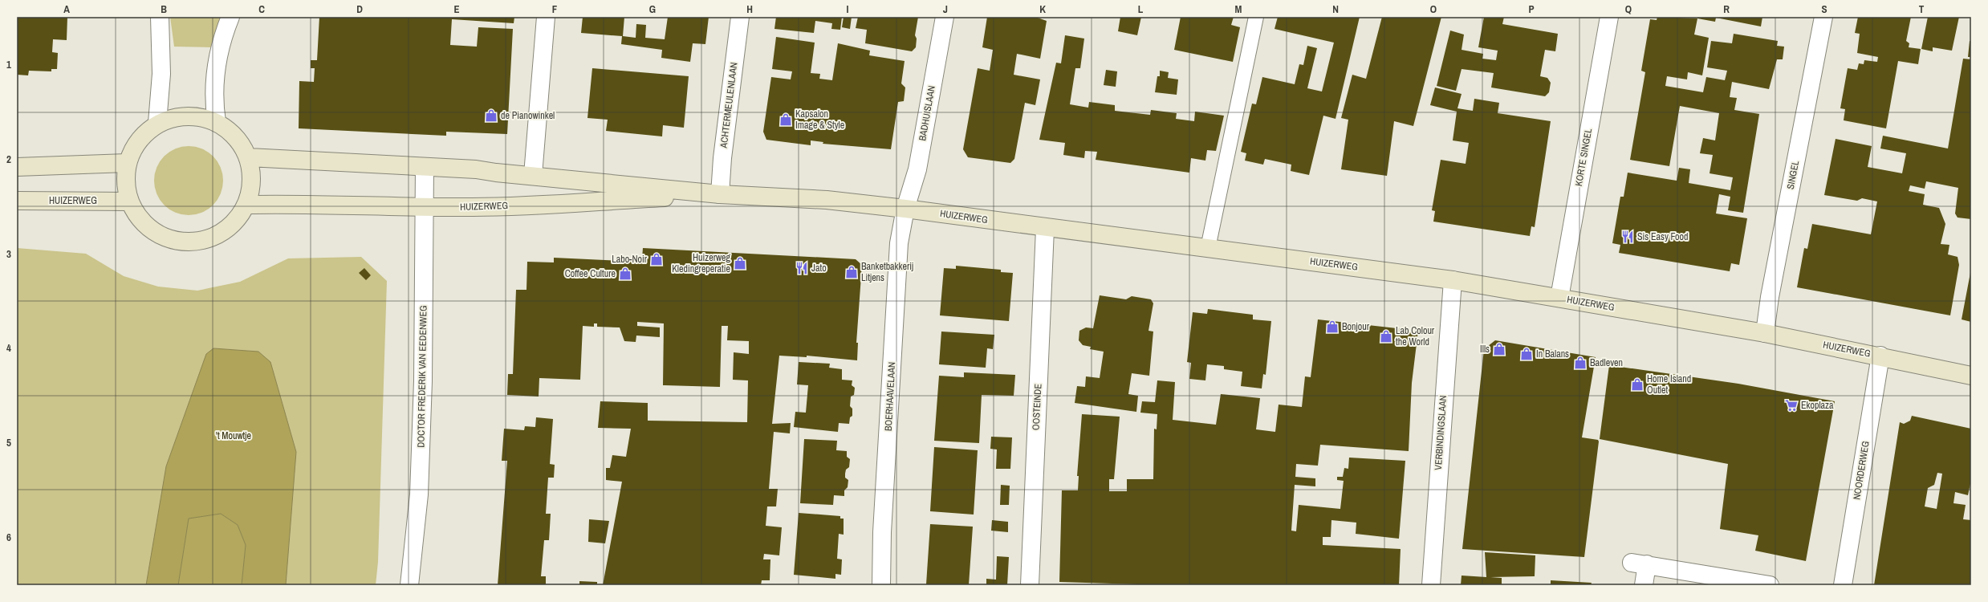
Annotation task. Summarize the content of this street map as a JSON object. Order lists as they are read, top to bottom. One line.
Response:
{"streets":{"main road":["HUIZERWEG"],"street":["ACHTERMEULENLAAN","BADHUISLAAN","KORTE SINGEL","SINGEL","DOCTOR FREDERIK VAN EEDENWEG","BOERHAAVELAAN","OOSTEINDE","VERBINDINGSLAAN","NOORDERWEG"]},"crossings":[["ACHTERMEULENLAAN","HUIZERWEG"],["BADHUISLAAN","HUIZERWEG"],["BADHUISLAAN","BOERHAAVELAAN"],["KORTE SINGEL","HUIZERWEG"],["SINGEL","HUIZERWEG"],["HUIZERWEG","DOCTOR FREDERIK VAN EEDENWEG"],["HUIZERWEG","BOERHAAVELAAN"],["HUIZERWEG","OOSTEINDE"],["HUIZERWEG","VERBINDINGSLAAN"],["HUIZERWEG","NOORDERWEG"]],"parks":["'t Mouwtje"],"places":{"shop":["de Pianowinkel","Kapsalon Image & Style","Labo-Noir","Huizerweg Kledingreperatie","Banketbakkerij Litjens","Coffee Culture","Bonjour","Lab Colour the World","Ills","In Balans","Badleven","Home Island Outlet"],"restaurant":["Sis Easy Food","Jato"],"supermarket":["Ekoplaza"]},"grid":{"columns":["A","B","C","D","E","F","G","H","I","J","K","L","M","N","O","P","Q","R","S","T"],"rows":["1","2","3","4","5","6"]}}
